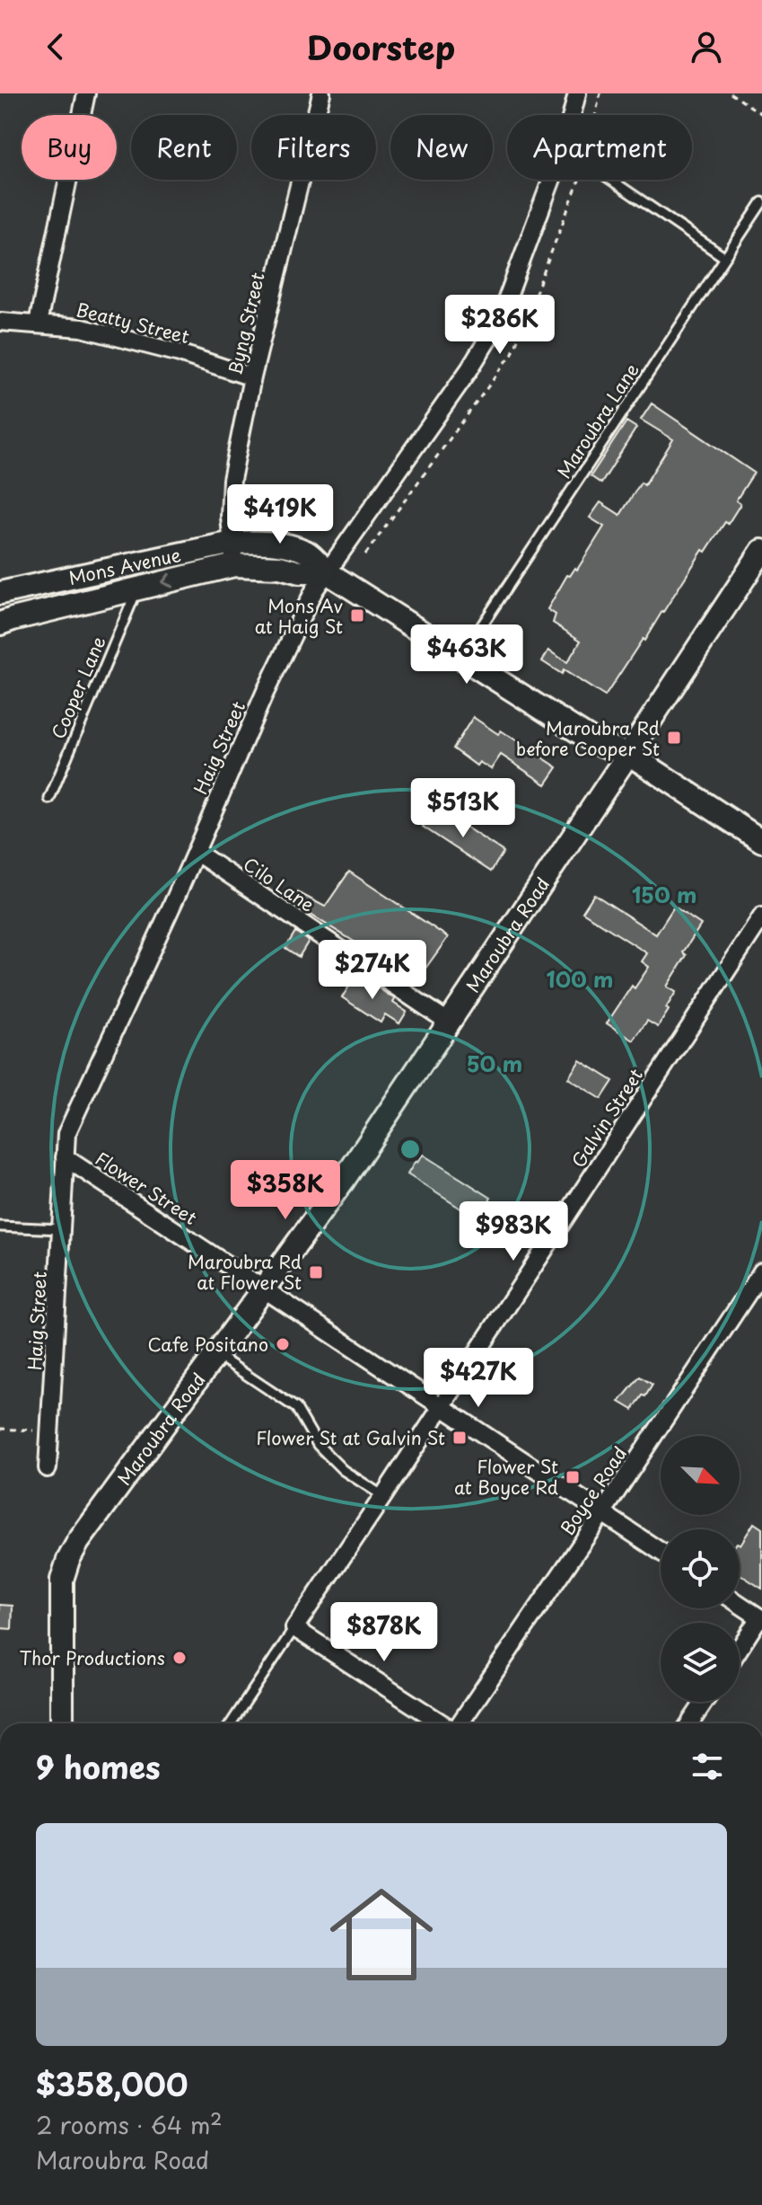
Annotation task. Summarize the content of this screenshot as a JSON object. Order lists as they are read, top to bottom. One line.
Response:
{"streets":{"main road":["Mons Avenue","Maroubra Road"],"street":["Beatty Street","Byng Street","Haig Street","Cilo Lane","Galvin Street","Flower Street","Boyce Road"],"lane":["Maroubra Lane","Cooper Lane"]},"crossings":[["Beatty Street","Byng Street"],["Byng Street","Mons Avenue"],["Maroubra Lane","Mons Avenue"],["Mons Avenue","Cooper Lane"],["Mons Avenue","Haig Street"],["Mons Avenue","Maroubra Road"],["Haig Street","Cilo Lane"],["Haig Street","Flower Street"],["Cilo Lane","Maroubra Road"],["Maroubra Road","Flower Street"],["Galvin Street","Flower Street"],["Flower Street","Boyce Road"]],"places":{"transit":["Mons Av at Haig St","Maroubra Rd before Cooper St","Maroubra Rd at Flower St","Flower St at Galvin St","Flower St at Boyce Rd"],"other":["Cafe Positano","Thor Productions"]},"north":"bottom right","page":{"header":"Doorstep","chip":["Buy","Rent","Filters","New","Apartment"],"price":["$286K","$419K","$463K","$513K","$274K","$358K","$983K","$427K","$878K"],"heading":"9 homes","list":[{"name":"$358,000","note":"2 rooms · 64 m² · Maroubra Road"}]},"rings":["150 m","100 m","50 m"]}
